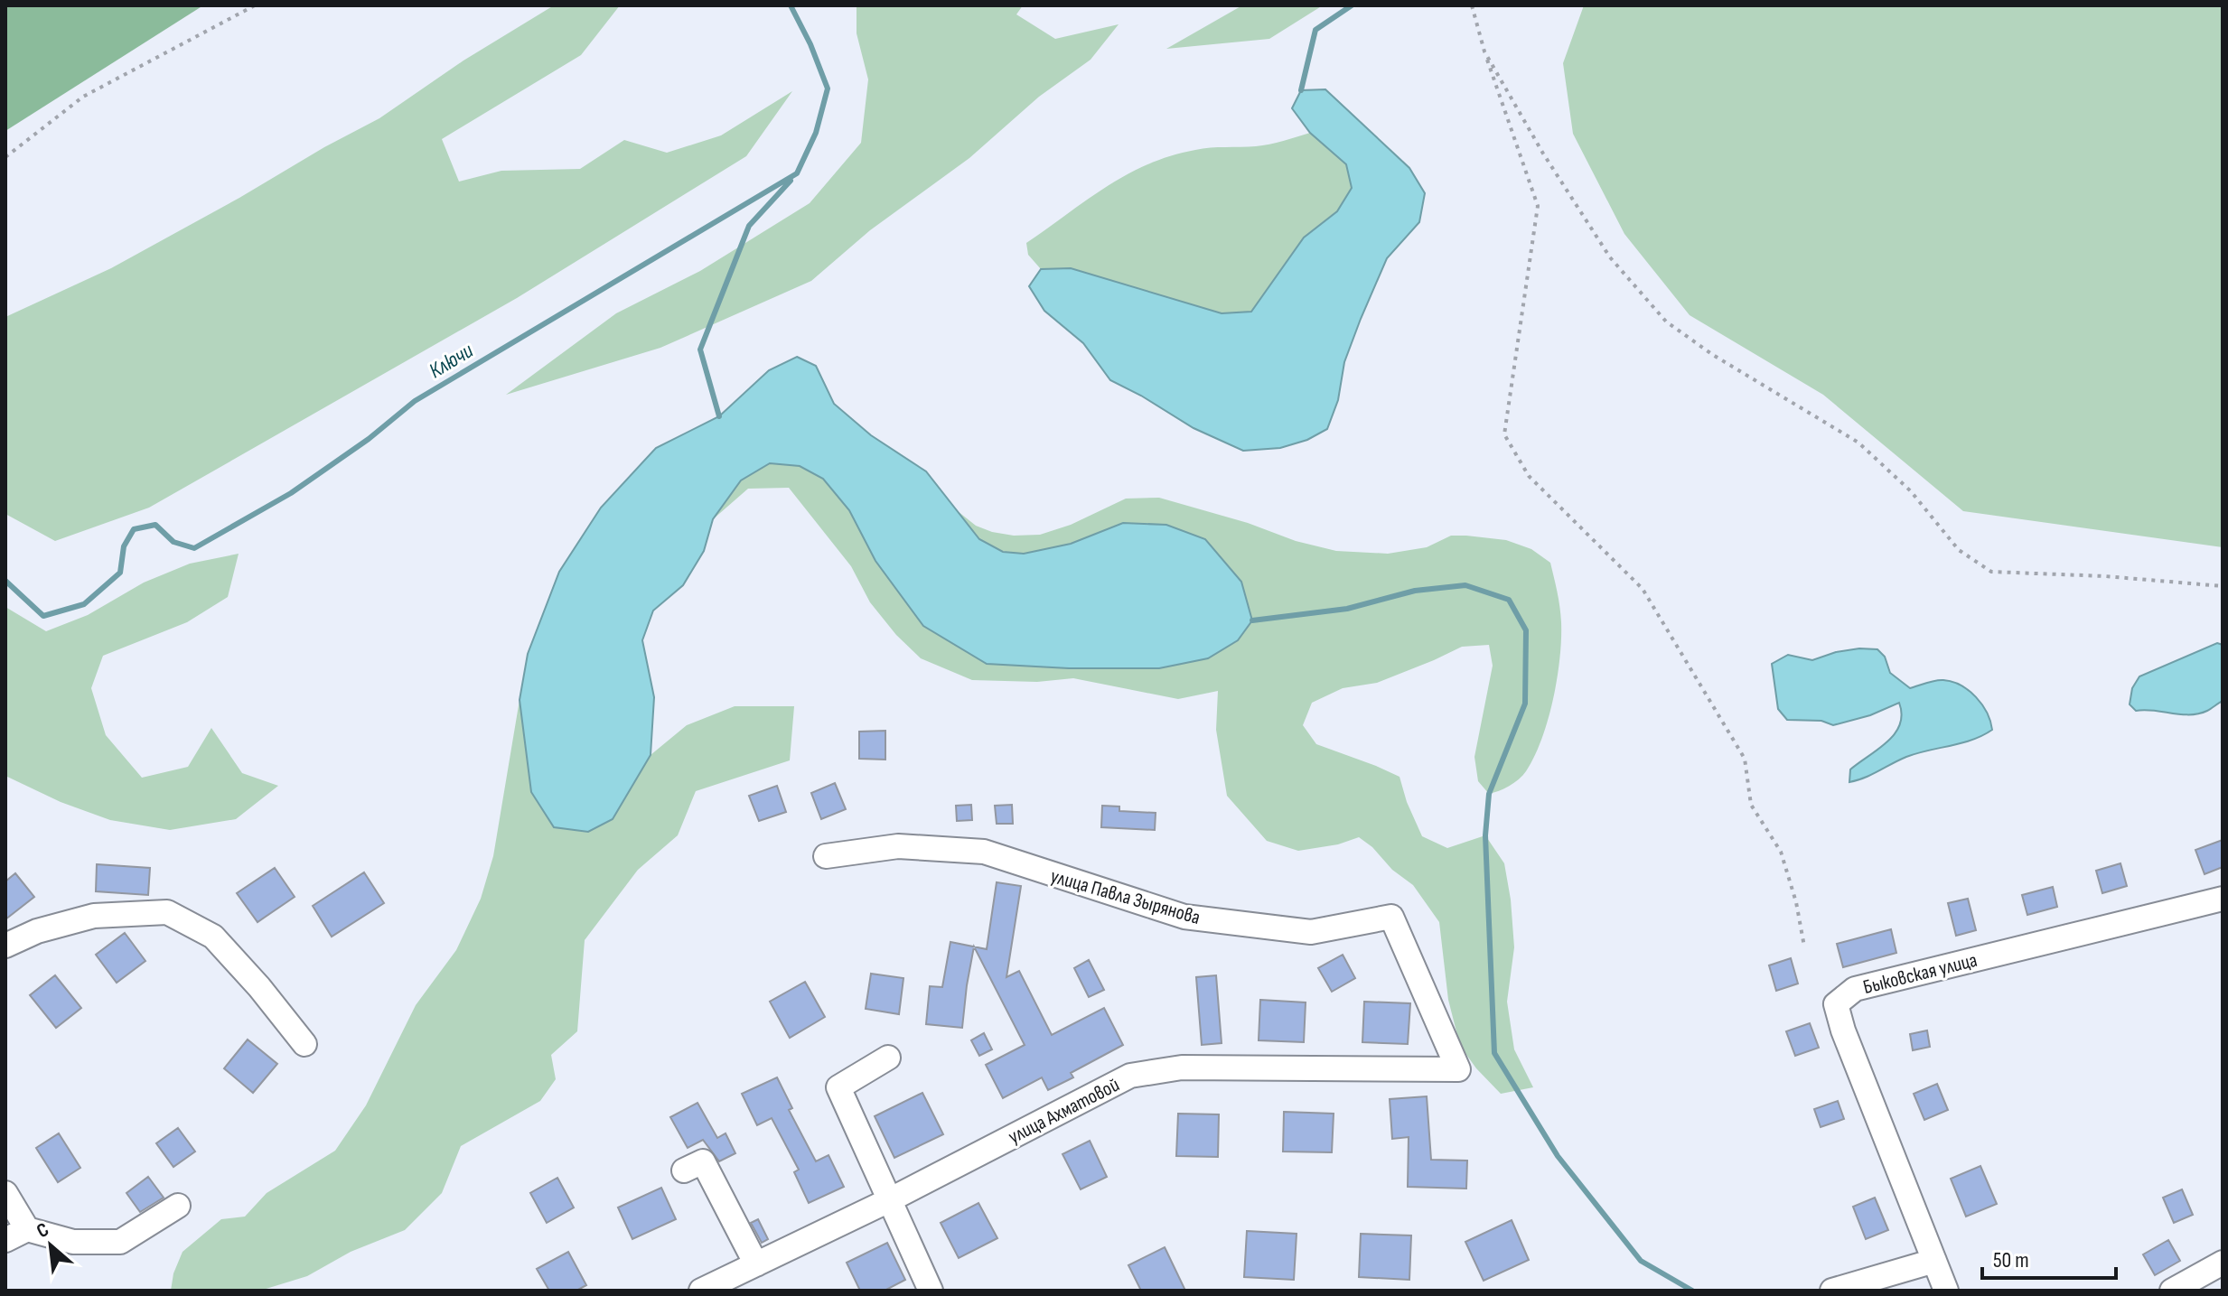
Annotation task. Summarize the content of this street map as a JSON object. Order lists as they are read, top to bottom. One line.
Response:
{"streets":{"street":["улица Павла Зырянова","Быковская улица","улица Ахматовой"]},"crossings":[["улица Павла Зырянова","улица Ахматовой"]],"water":["Ключи"],"scale_bar":"50 m","north":"top left"}
